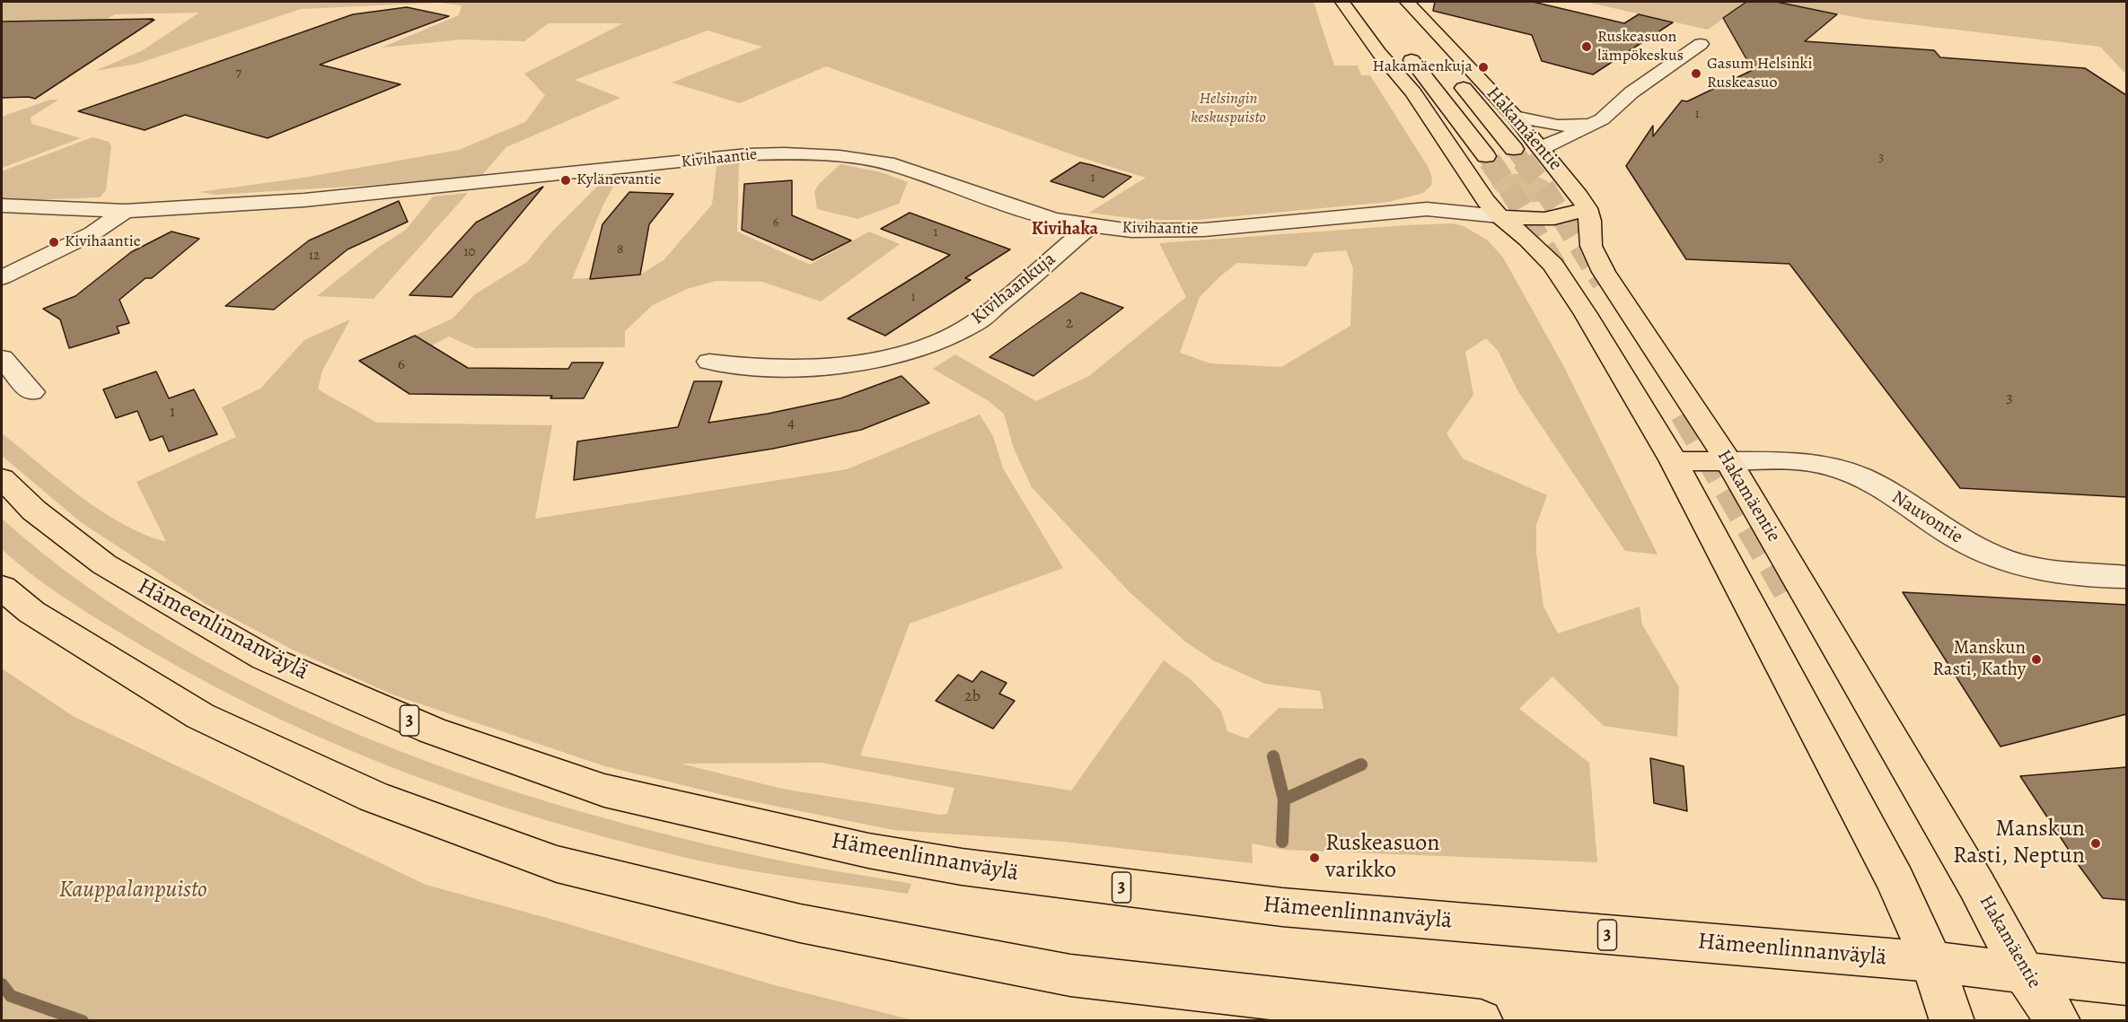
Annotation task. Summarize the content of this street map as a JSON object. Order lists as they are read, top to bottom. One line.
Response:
{"streets":{"main road":["Hakamäentie","Hämeenlinnanväylä","3"],"street":["Kivihaantie","Kivihaankuja","Nauvontie"]},"crossings":[["Hakamäentie","Nauvontie"],["Hakamäentie","Hämeenlinnanväylä"],["Kivihaantie","Kivihaankuja"]],"districts":["Kivihaka"],"parks":["Helsingin keskuspuisto","Kauppalanpuisto"],"places":["Ruskeasuon lämpökeskus","Hakamäenkuja","Gasum Helsinki Ruskeasuo","Kylänevantie","Kivihaantie","Manskun Rasti, Kathy","Manskun Rasti, Neptun","Ruskeasuon varikko"],"house_numbers":["7","1","3","1","6","1","8","10","12","1","2","6","3","1","4","2b"]}
